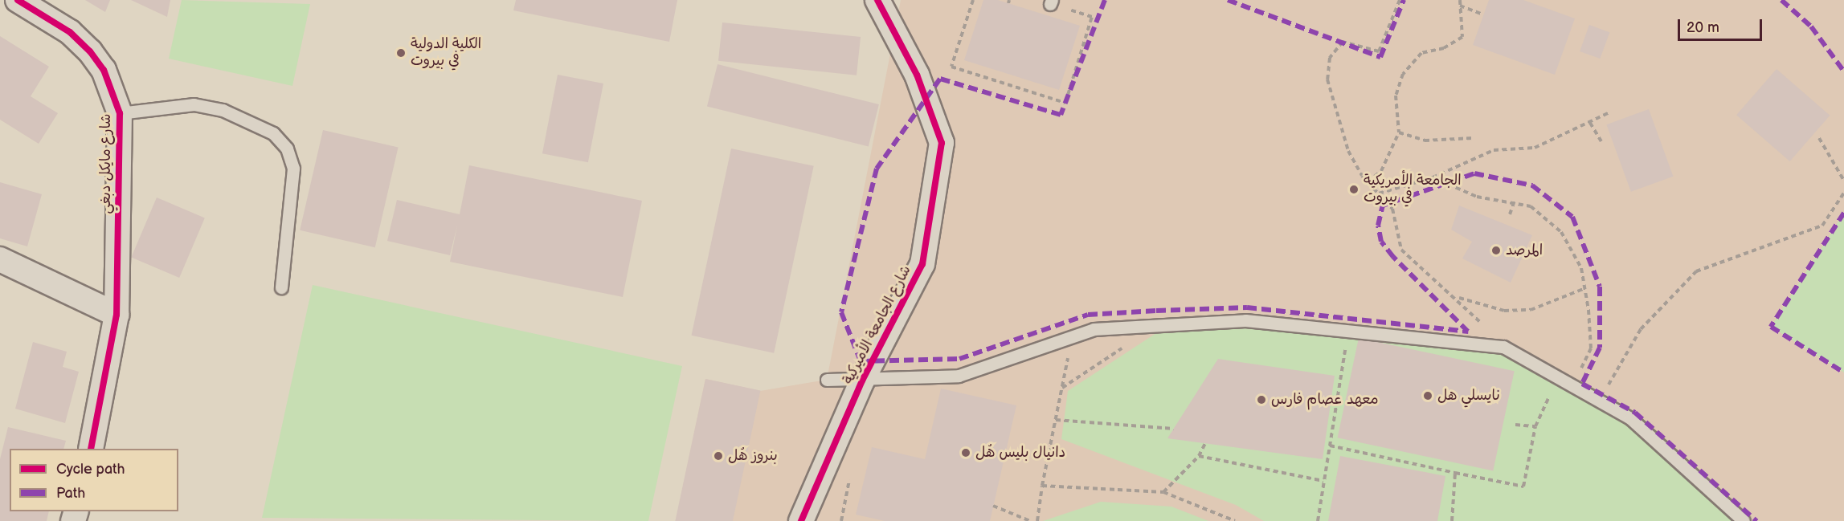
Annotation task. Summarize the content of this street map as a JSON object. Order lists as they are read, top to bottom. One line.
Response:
{"streets":{"street":["شارع مايكل دبغي","شارع الجامعة الأميركية"]},"places":["الكلية الدولية في بيروت","الجامعة الأمريكية في بيروت","المرصد","نايسلي هل","معهد عصام فارس","دانيال بليس هُل","بنروز هُل"],"legend":["Cycle path","Path"],"scale_bar":"20 m"}
